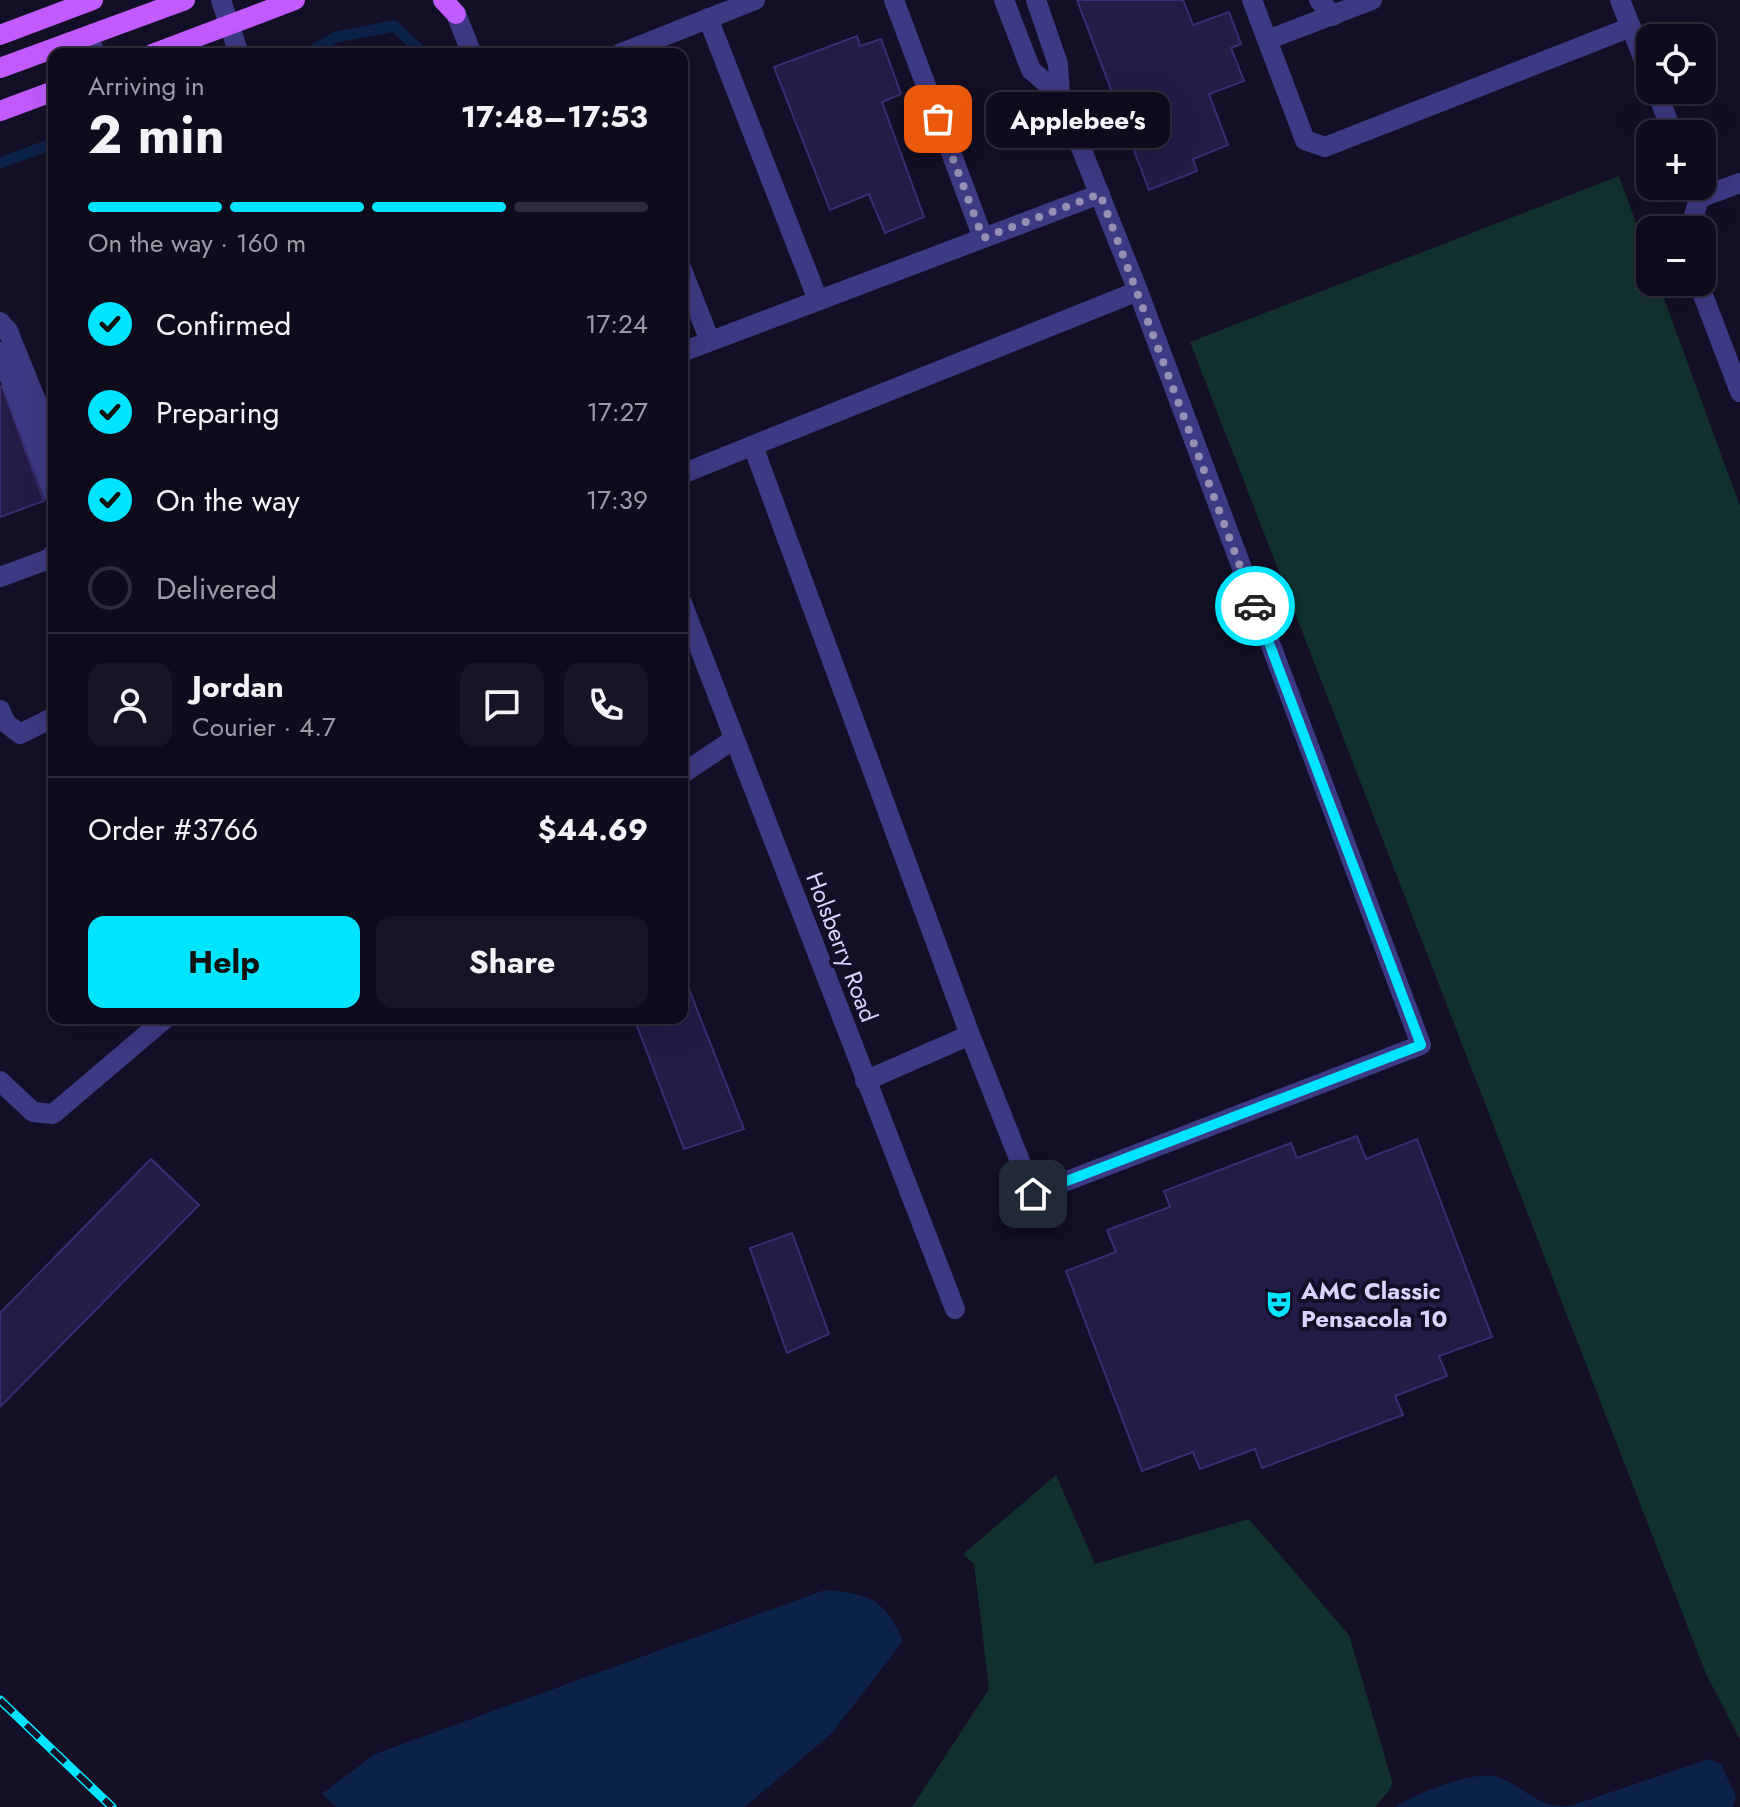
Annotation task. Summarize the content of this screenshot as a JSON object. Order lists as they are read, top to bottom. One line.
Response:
{"streets":{"lane":["Holsberry Road"]},"places":{"other":["Applebee's"],"theatre":["AMC Classic Pensacola 10"]},"page":{"map_buttons":["+","−"],"heading":["2 min","Arriving in","17:48–17:53"],"panel":["Jordan","Courier · 4.7","Order #3766","$44.69"],"bubble":"Applebee's","bar":"On the way · 160 m","list":[["Confirmed","17:24"],["Preparing","17:27"],["On the way","17:39"],"Delivered"],"buttons":["Help","Share"]}}
